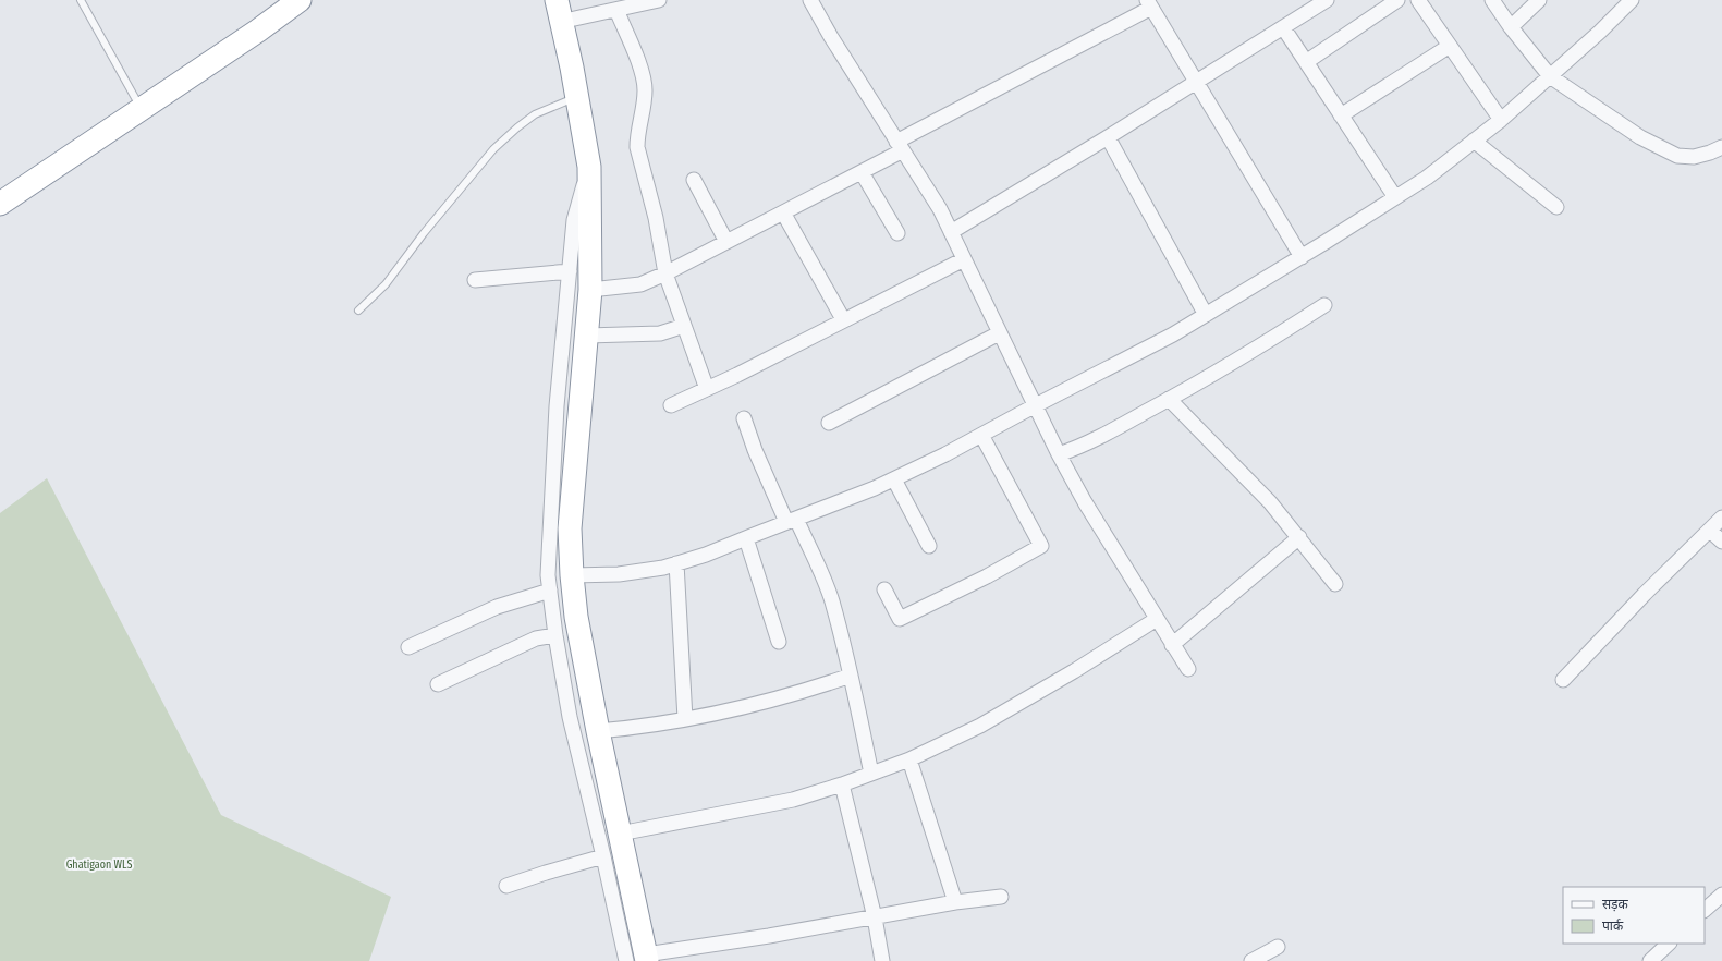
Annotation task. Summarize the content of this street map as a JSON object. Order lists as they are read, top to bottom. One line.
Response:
{"parks":["Ghatigaon WLS"],"legend":["सड़क","पार्क"]}
